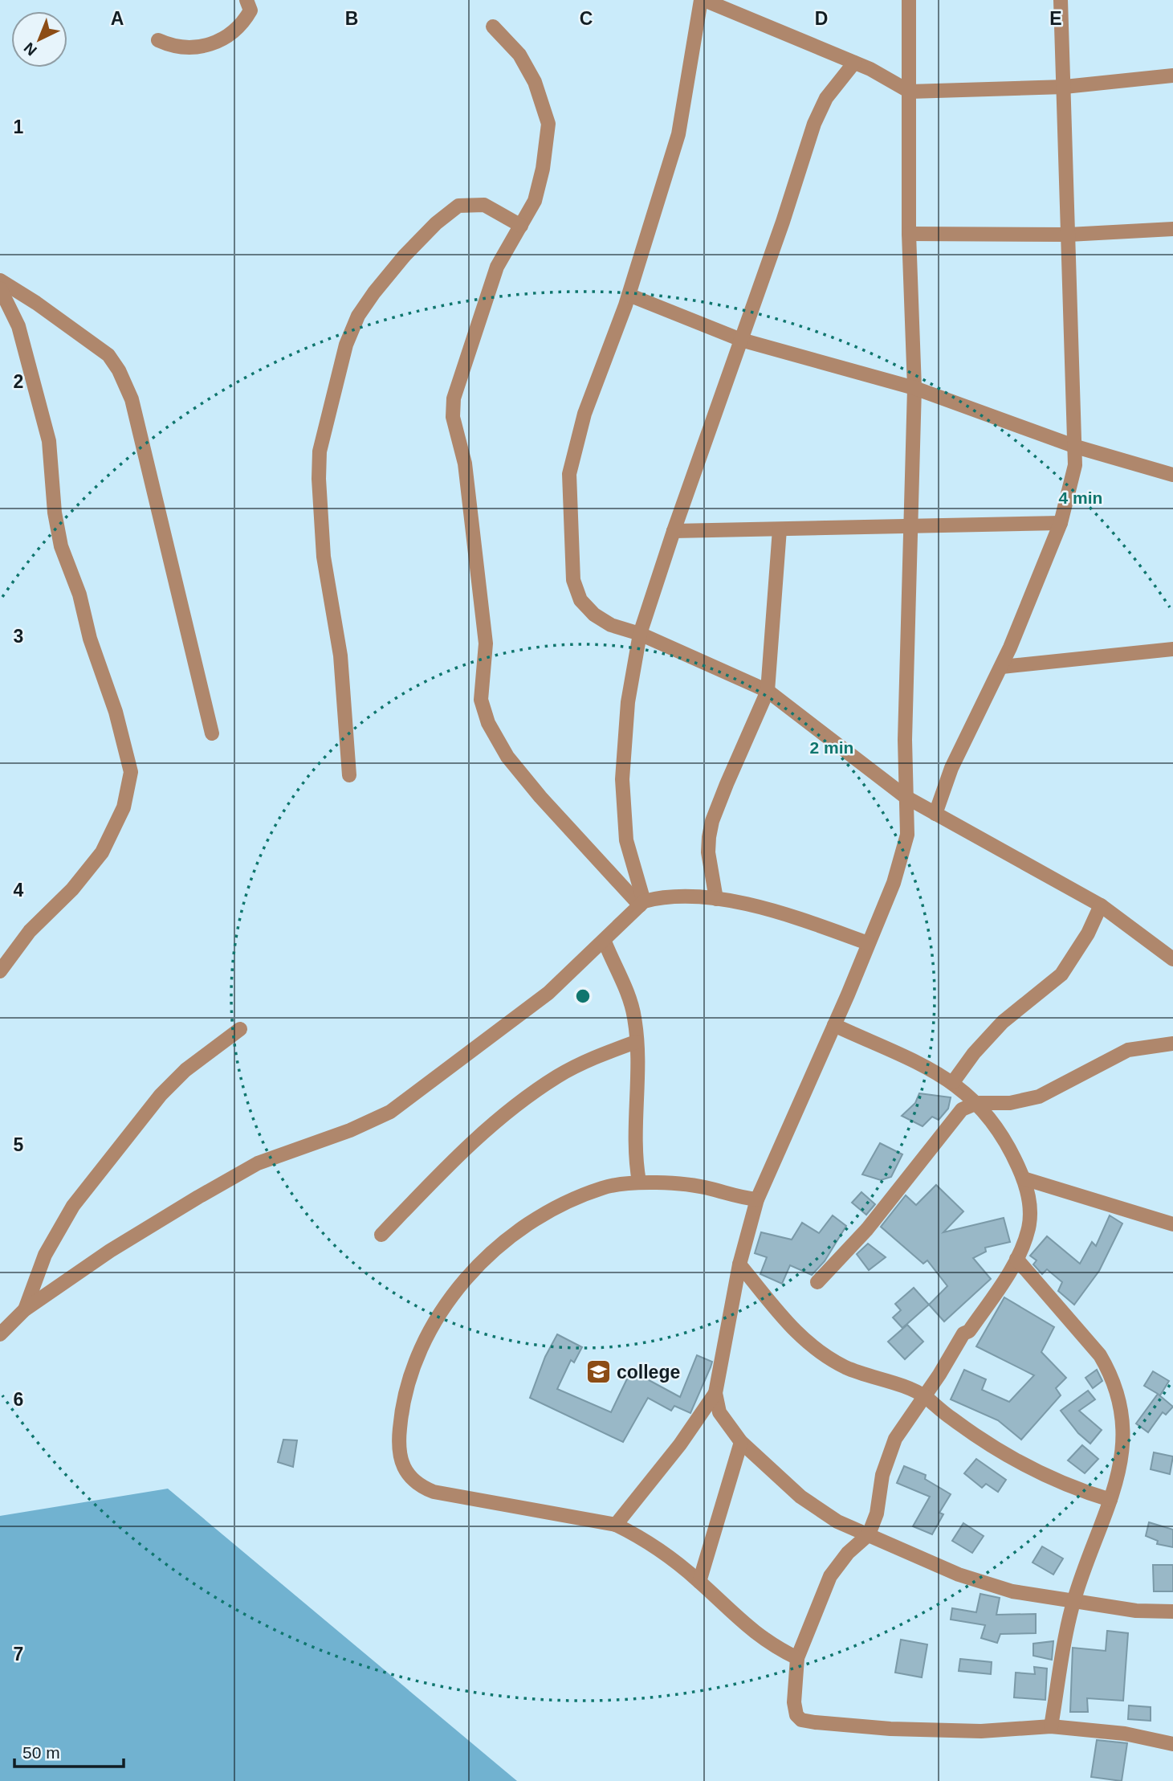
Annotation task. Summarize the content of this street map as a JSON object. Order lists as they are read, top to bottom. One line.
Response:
{"places":{"school or university":["college"]},"scale_bar":"50 m","north":"bottom left","grid":{"columns":["A","B","C","D","E"],"rows":["1","2","3","4","5","6","7"]},"rings":["4 min","2 min"]}
